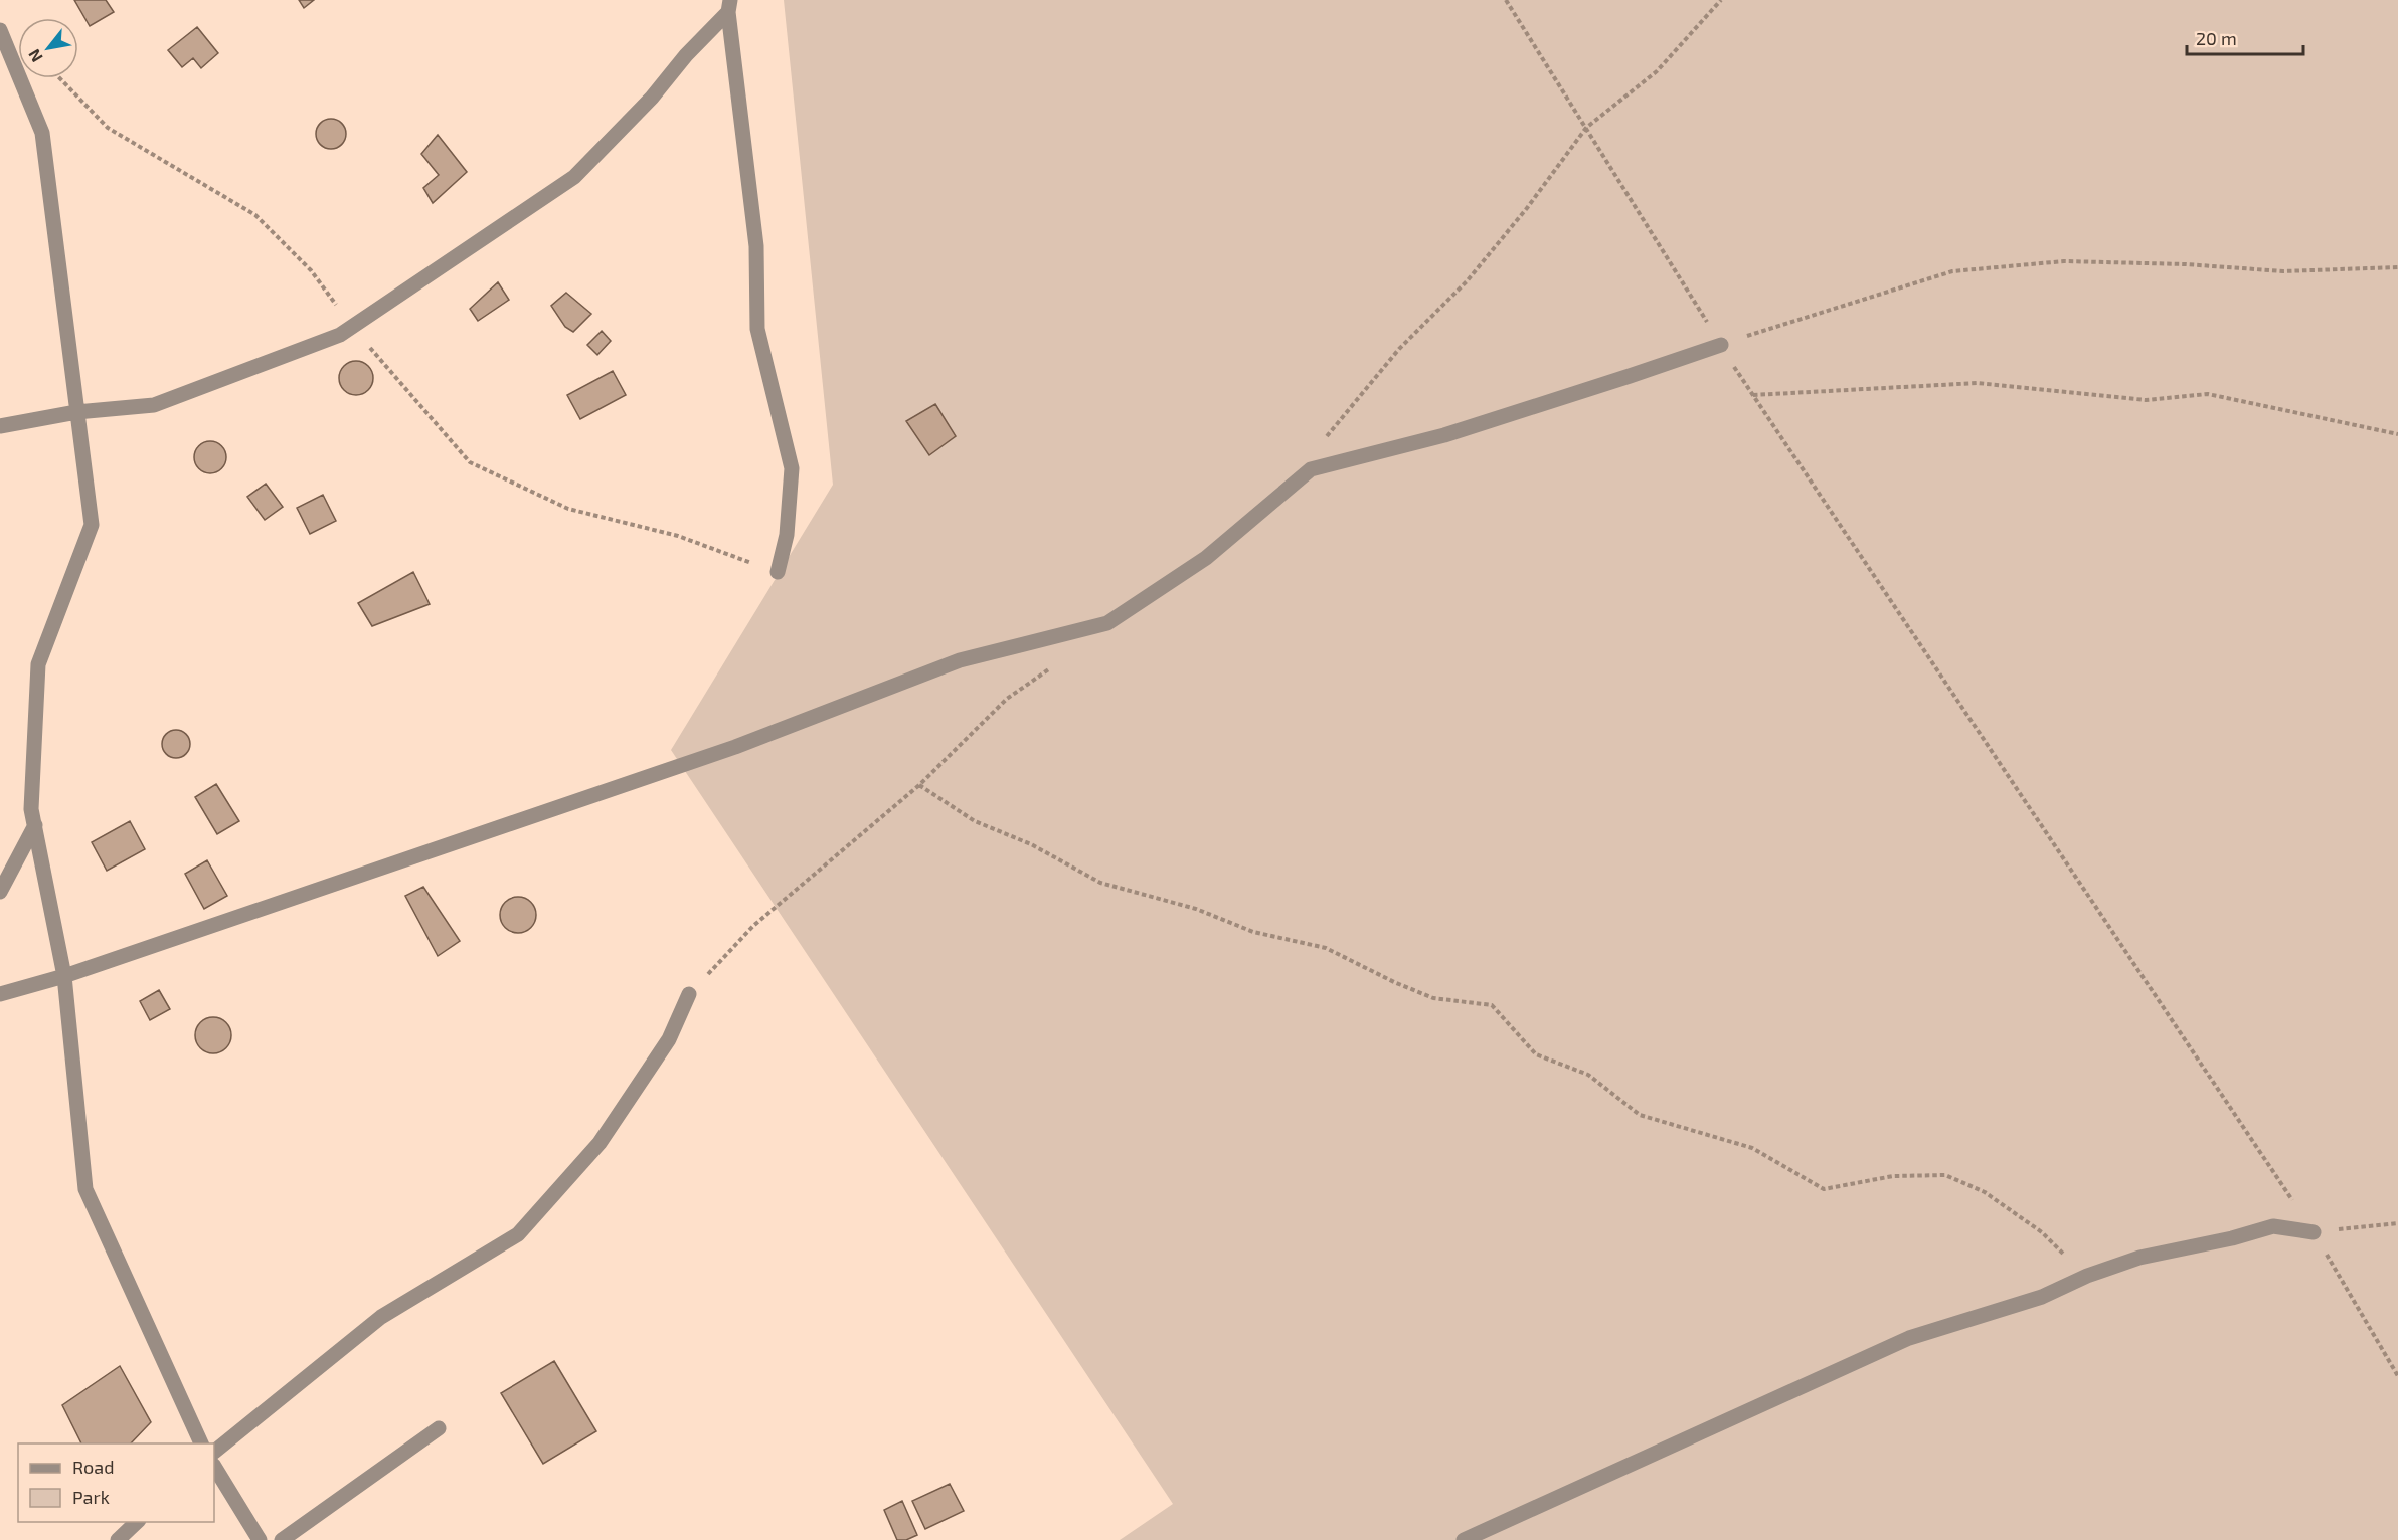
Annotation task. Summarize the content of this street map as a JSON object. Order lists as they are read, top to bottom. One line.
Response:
{"legend":["Road","Park"],"scale_bar":"20 m","north":"bottom left"}
